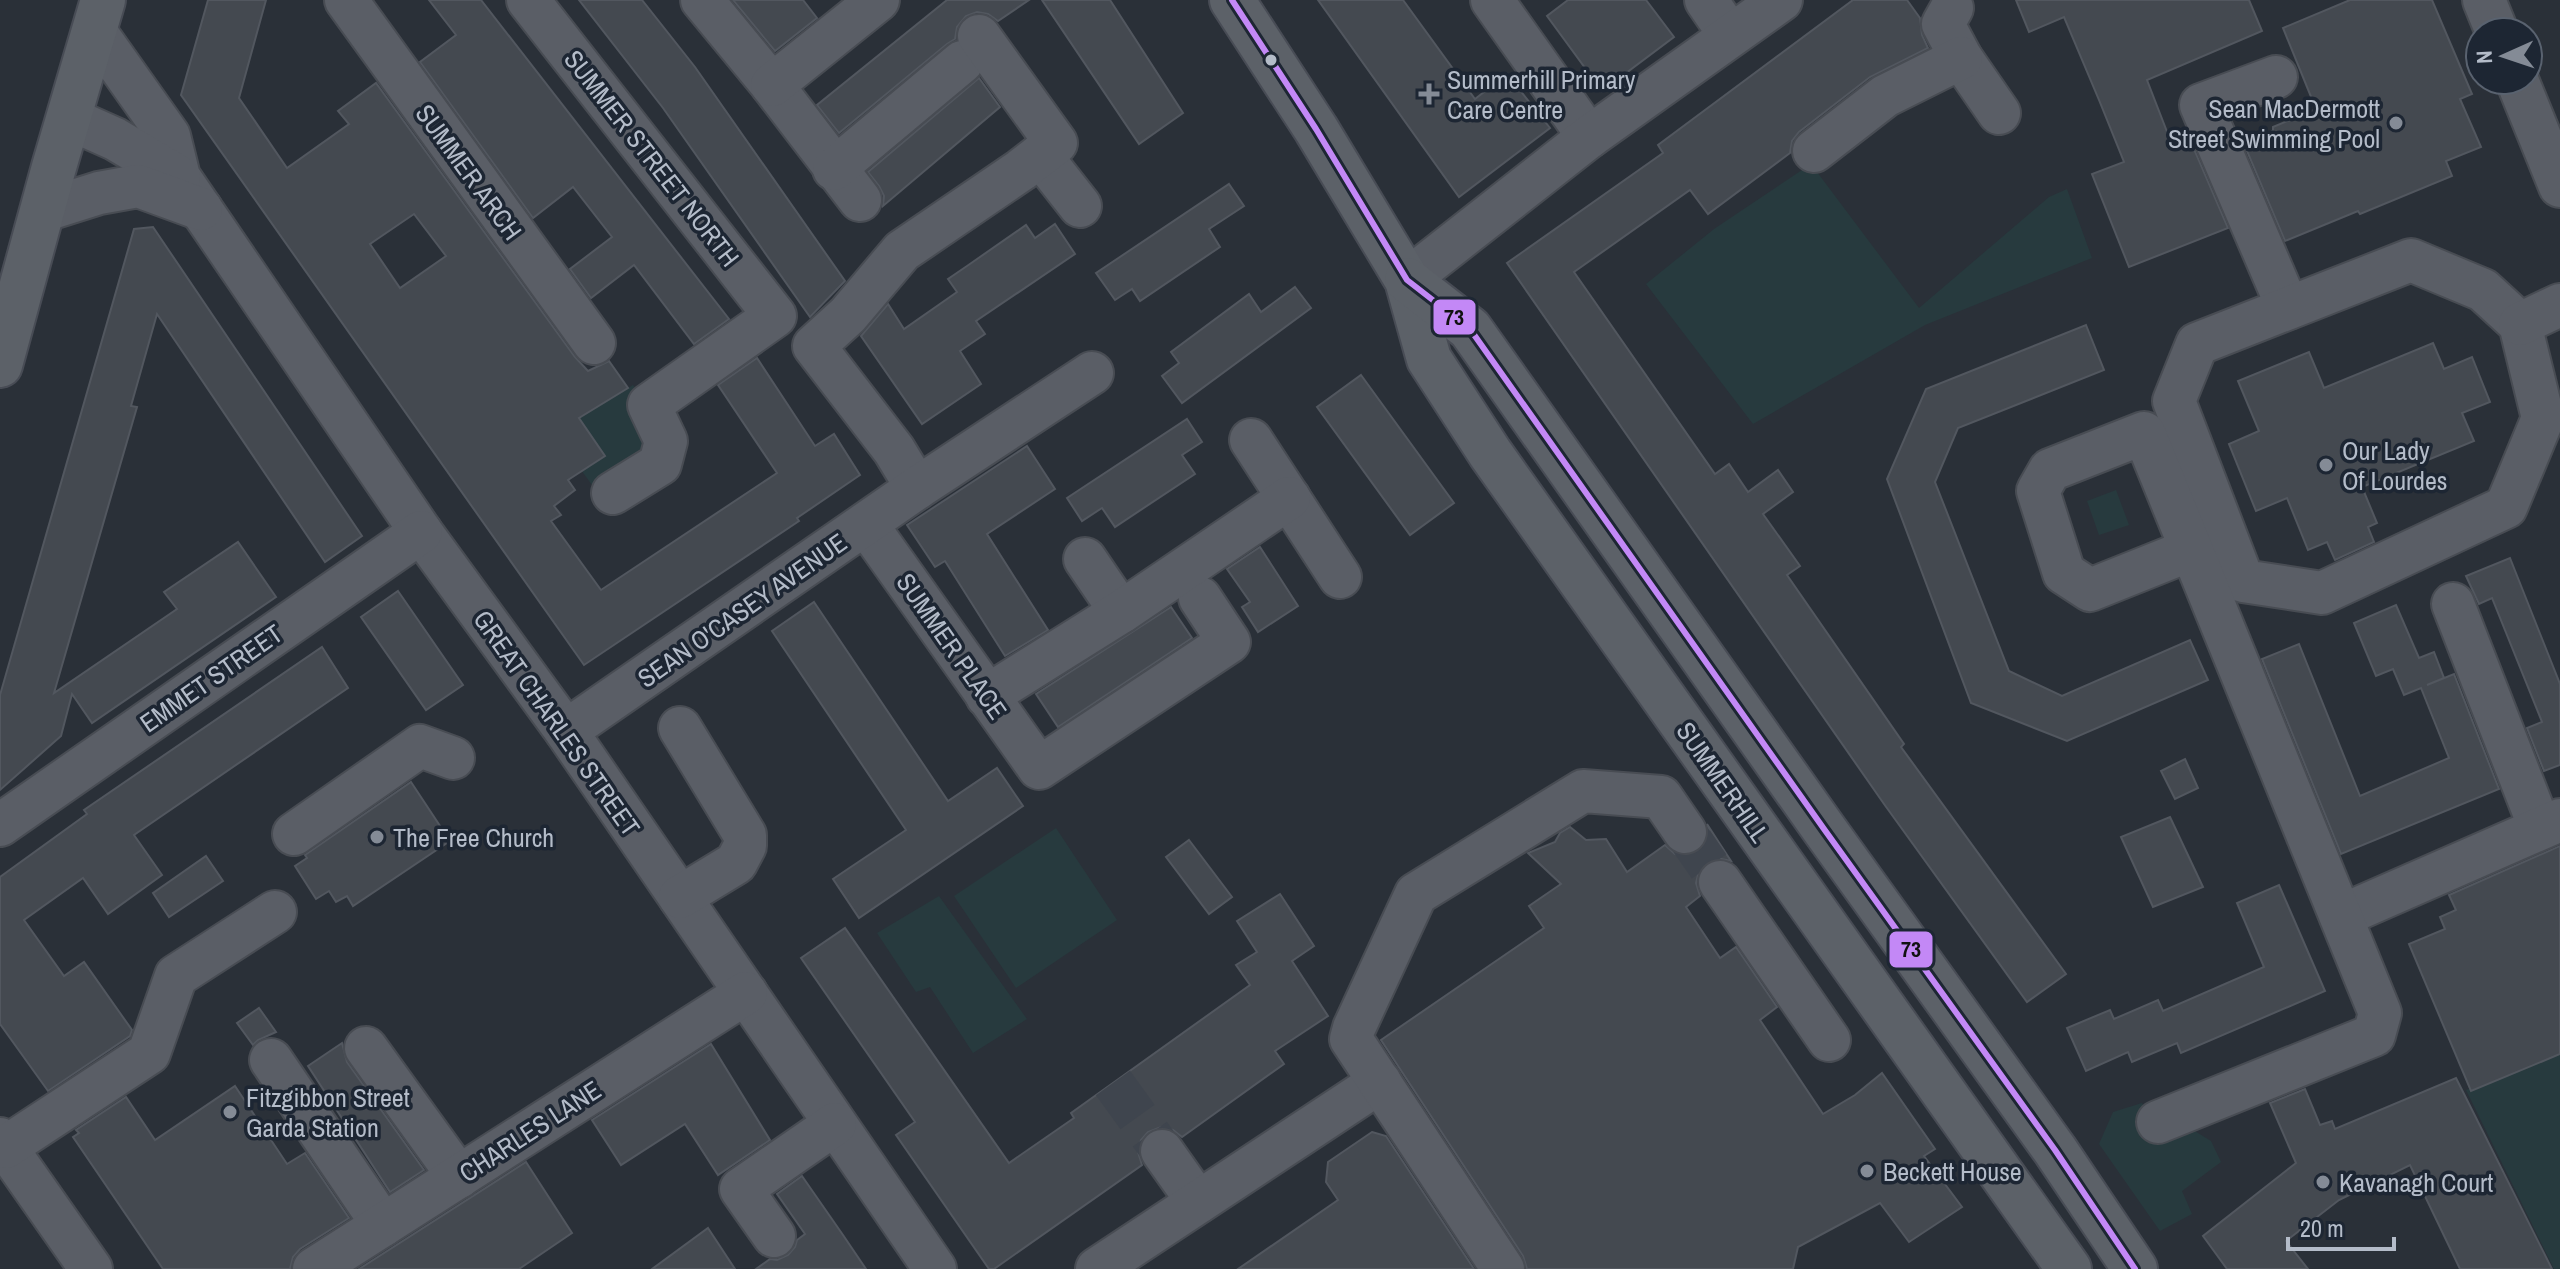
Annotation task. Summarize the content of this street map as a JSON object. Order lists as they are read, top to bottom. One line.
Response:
{"streets":{"main road":["SUMMERHILL"],"street":["SUMMER STREET NORTH","SUMMER ARCH","SEAN O'CASEY AVENUE","SUMMER PLACE","EMMET STREET","GREAT CHARLES STREET","CHARLES LANE"]},"crossings":[["SEAN O'CASEY AVENUE","SUMMER PLACE"],["SEAN O'CASEY AVENUE","GREAT CHARLES STREET"],["EMMET STREET","GREAT CHARLES STREET"],["GREAT CHARLES STREET","CHARLES LANE"]],"places":{"health":["Summerhill Primary Care Centre"],"other":["Sean MacDermott Street Swimming Pool","Our Lady Of Lourdes","The Free Church","Fitzgibbon Street Garda Station","Beckett House","Kavanagh Court"]},"lines":["transit line 73"],"scale_bar":"20 m","north":"left"}
